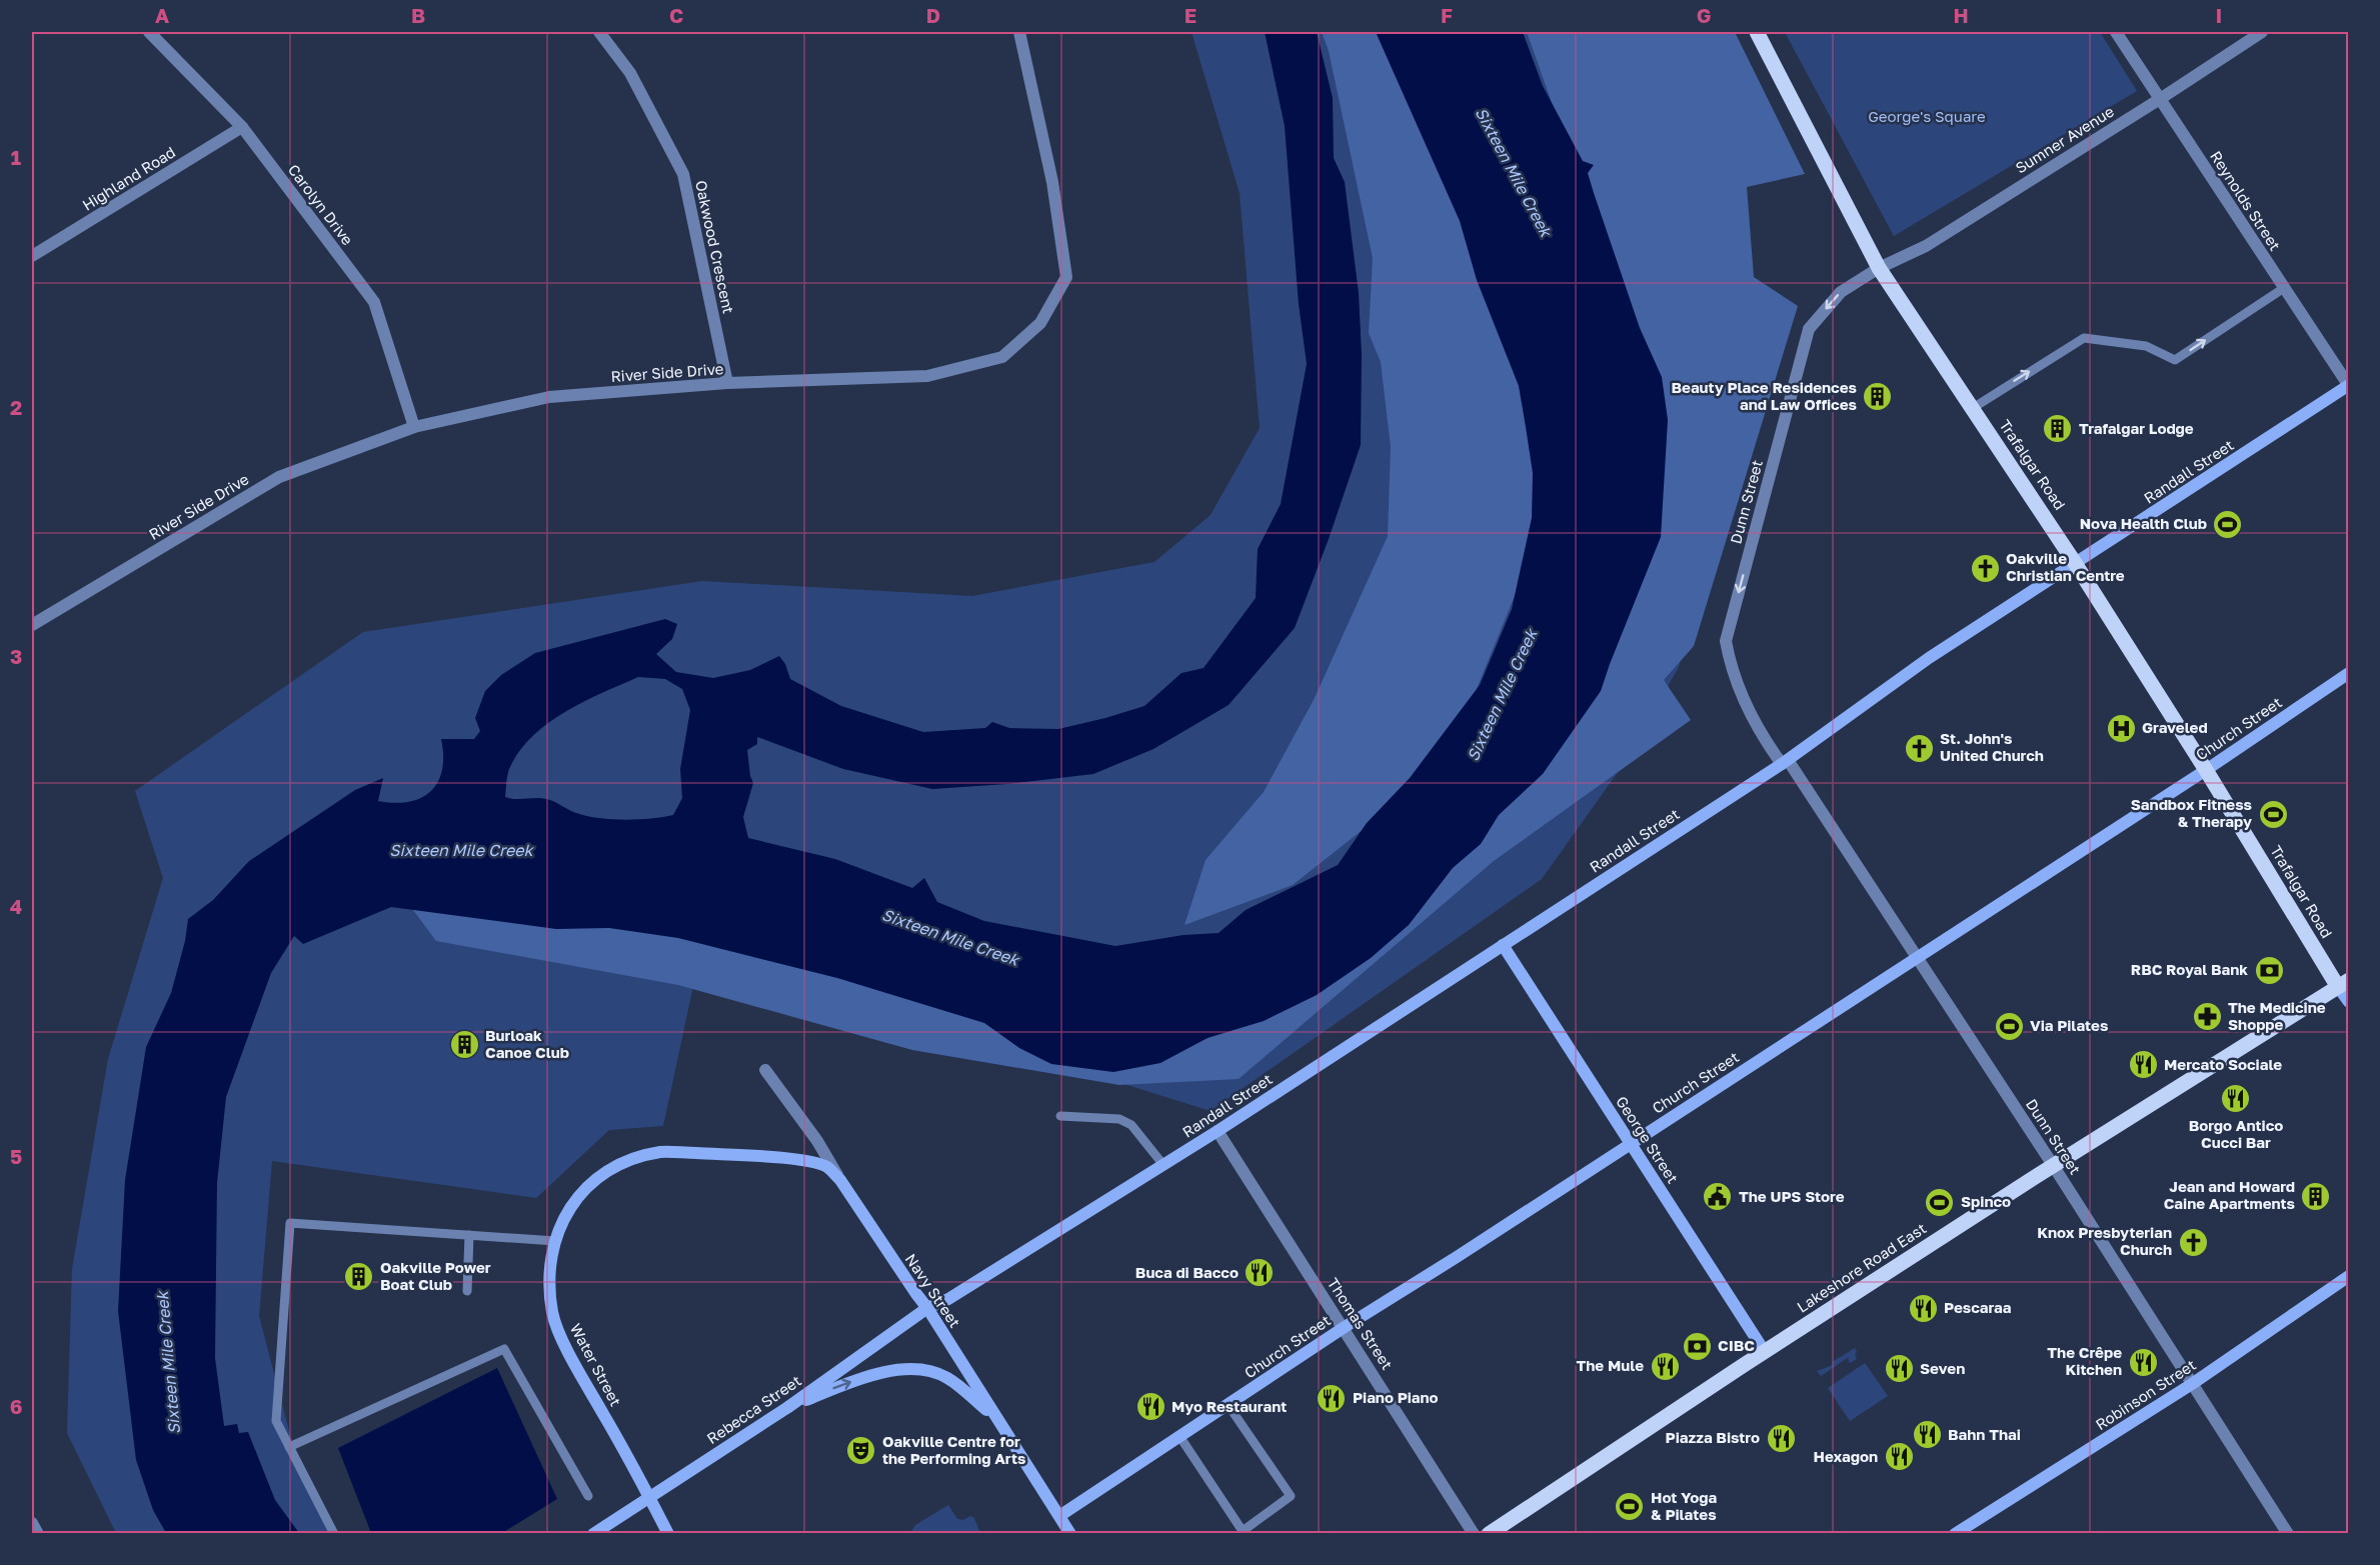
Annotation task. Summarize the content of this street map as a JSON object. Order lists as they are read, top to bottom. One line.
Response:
{"streets":{"main road":["Trafalgar Road","Lakeshore Road East"],"street":["Sumner Avenue","Highland Road","Reynolds Street","Carolyn Drive","Oakwood Crescent","River Side Drive","Randall Street","Dunn Street","Church Street","George Street","Navy Street","Thomas Street","Water Street","Robinson Street","Rebecca Street"]},"crossings":[["Sumner Avenue","Reynolds Street"],["Sumner Avenue","Trafalgar Road"],["Sumner Avenue","Dunn Street"],["Highland Road","Carolyn Drive"],["Reynolds Street","Randall Street"],["Carolyn Drive","River Side Drive"],["Oakwood Crescent","River Side Drive"],["Trafalgar Road","Randall Street"],["Trafalgar Road","Dunn Street"],["Trafalgar Road","Church Street"],["Trafalgar Road","Lakeshore Road East"],["Randall Street","Dunn Street"],["Randall Street","George Street"],["Randall Street","Navy Street"],["Randall Street","Thomas Street"],["Randall Street","Rebecca Street"],["Dunn Street","Church Street"],["Dunn Street","Lakeshore Road East"],["Dunn Street","Robinson Street"],["Church Street","George Street"],["Church Street","Navy Street"],["Church Street","Thomas Street"],["George Street","Lakeshore Road East"],["Navy Street","Water Street"],["Navy Street","Rebecca Street"]],"water":["Sixteen Mile Creek"],"parks":["George's Square"],"places":{"building":["Beauty Place Residences and Law Offices","Trafalgar Lodge","Burloak Canoe Club","Jean and Howard Caine Apartments","Oakville Power Boat Club"],"sports":["Nova Health Club","Sandbox Fitness & Therapy","Via Pilates","Spinco","Hot Yoga & Pilates"],"church":["Oakville Christian Centre","St. John's United Church","Knox Presbyterian Church"],"hospital":["Graveled"],"bank":["RBC Royal Bank","CIBC"],"pharmacy":["The Medicine Shoppe"],"restaurant":["Mercato Sociale","Borgo Antico Cucci Bar","Buca di Bacco","Pescaraa","The Crêpe Kitchen","The Mule","Seven","Piano Piano","Myo Restaurant","Bahn Thai","Piazza Bistro","Hexagon"],"public building":["The UPS Store"],"theatre":["Oakville Centre for the Performing Arts"]},"grid":{"columns":["A","B","C","D","E","F","G","H","I"],"rows":["1","2","3","4","5","6"]}}
